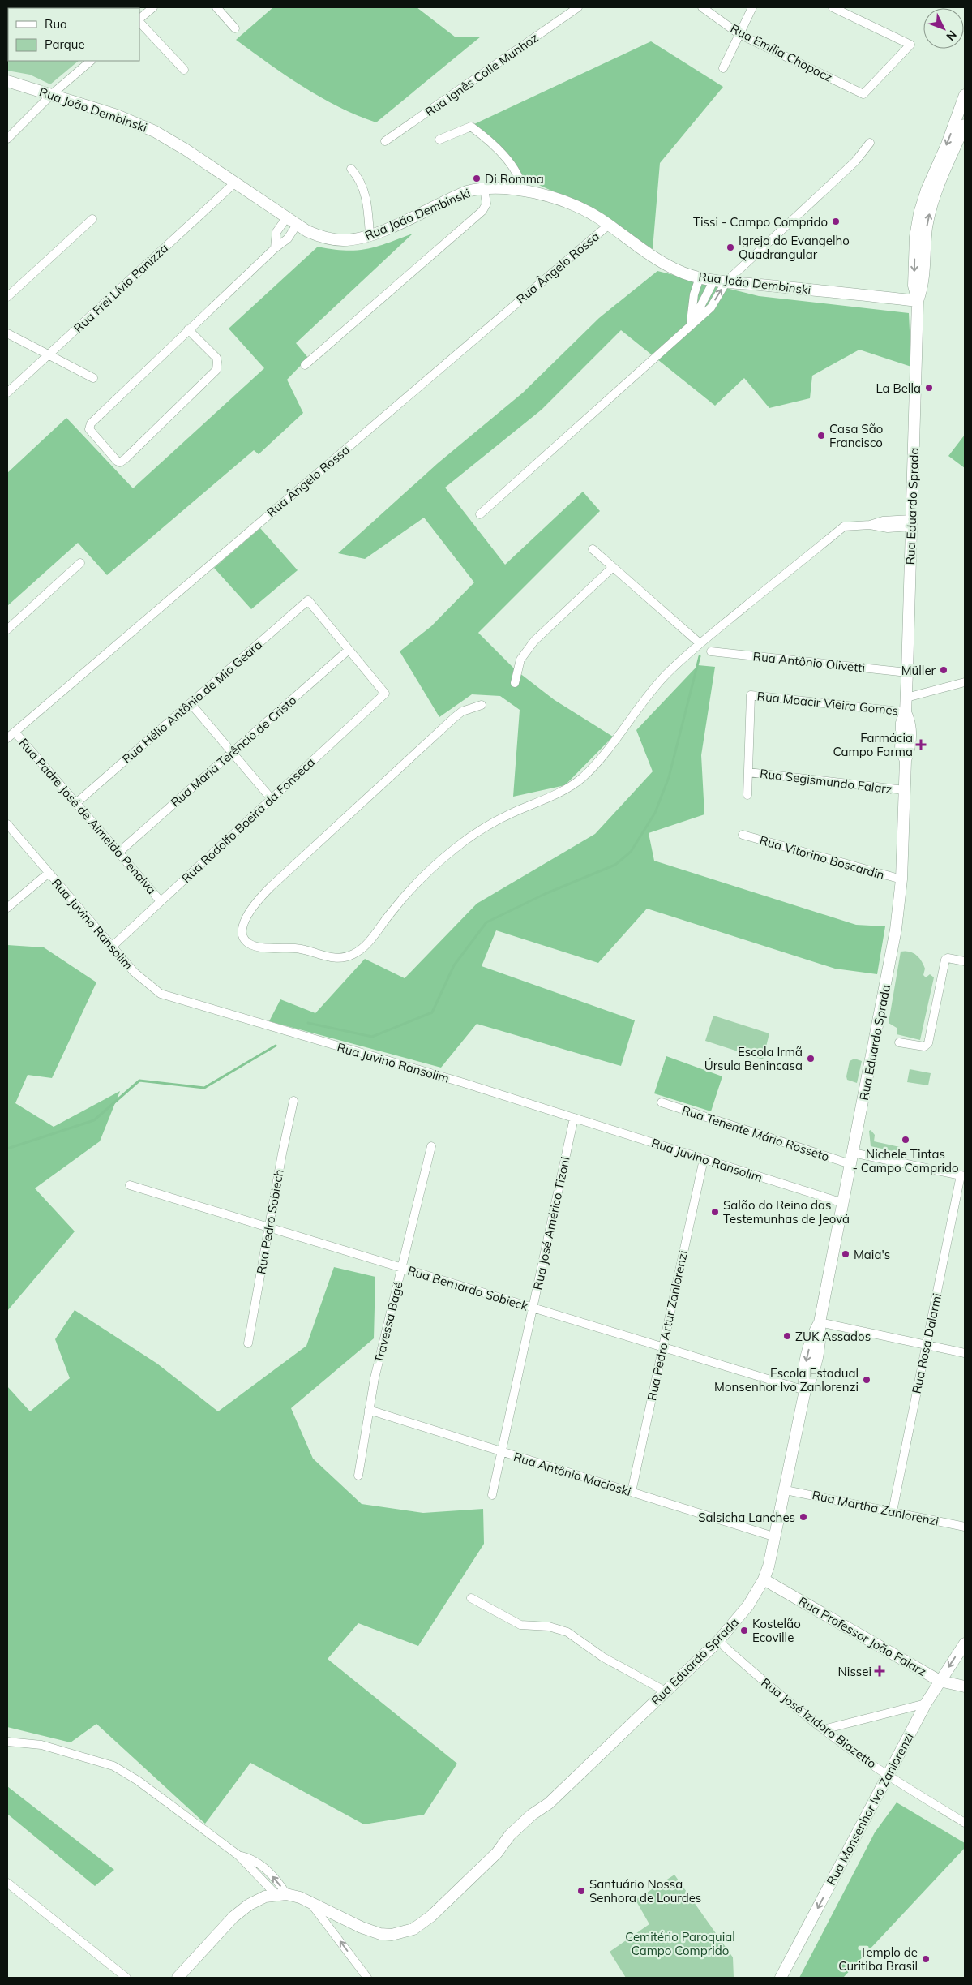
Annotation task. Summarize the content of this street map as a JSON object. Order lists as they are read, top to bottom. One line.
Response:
{"streets":{"main road":["Rua João Dembinski","Rua Eduardo Sprada","Rua Professor João Falarz","Rua Monsenhor Ivo Zanlorenzi"],"street":["Rua Emília Chopacz","Rua Ignês Colle Munhoz","Rua Ângelo Rossa","Rua Frei Lívio Panizza","Rua Antônio Olivetti","Rua Hélio Antônio de Mio Geara","Rua Moacir Vieira Gomes","Rua Maria Terêncio de Cristo","Rua Segismundo Falarz","Rua Padre José de Almeida Penalva","Rua Rodolfo Boeira da Fonseca","Rua Vitorino Boscardin","Rua Juvino Ransolim","Rua Tenente Mário Rosseto","Rua Pedro Sobiech","Rua José Américo Tizoni","Rua Bernardo Sobieck","Travessa Bagé","Rua Pedro Artur Zanlorenzi","Rua Rosa Dalarmi","Rua Antônio Macioski","Rua Martha Zanlorenzi","Rua José Izidoro Biazetto"]},"crossings":[["Rua João Dembinski","Rua Ângelo Rossa"],["Rua João Dembinski","Rua Frei Lívio Panizza"],["Rua João Dembinski","Rua Eduardo Sprada"],["Rua Ângelo Rossa","Rua Padre José de Almeida Penalva"],["Rua Eduardo Sprada","Rua Antônio Olivetti"],["Rua Eduardo Sprada","Rua Moacir Vieira Gomes"],["Rua Eduardo Sprada","Rua Segismundo Falarz"],["Rua Eduardo Sprada","Rua Vitorino Boscardin"],["Rua Eduardo Sprada","Rua Juvino Ransolim"],["Rua Eduardo Sprada","Rua Tenente Mário Rosseto"],["Rua Eduardo Sprada","Rua Bernardo Sobieck"],["Rua Eduardo Sprada","Rua Antônio Macioski"],["Rua Eduardo Sprada","Rua Martha Zanlorenzi"],["Rua Eduardo Sprada","Rua Professor João Falarz"],["Rua Eduardo Sprada","Rua José Izidoro Biazetto"],["Rua Hélio Antônio de Mio Geara","Rua Maria Terêncio de Cristo"],["Rua Hélio Antônio de Mio Geara","Rua Padre José de Almeida Penalva"],["Rua Hélio Antônio de Mio Geara","Rua Rodolfo Boeira da Fonseca"],["Rua Moacir Vieira Gomes","Rua Segismundo Falarz"],["Rua Maria Terêncio de Cristo","Rua Padre José de Almeida Penalva"],["Rua Maria Terêncio de Cristo","Rua Rodolfo Boeira da Fonseca"],["Rua Padre José de Almeida Penalva","Rua Rodolfo Boeira da Fonseca"],["Rua Rodolfo Boeira da Fonseca","Rua Juvino Ransolim"],["Rua Juvino Ransolim","Rua José Américo Tizoni"],["Rua Juvino Ransolim","Rua Pedro Artur Zanlorenzi"],["Rua Tenente Mário Rosseto","Rua Rosa Dalarmi"],["Rua Pedro Sobiech","Rua Bernardo Sobieck"],["Rua José Américo Tizoni","Rua Bernardo Sobieck"],["Rua José Américo Tizoni","Rua Antônio Macioski"],["Rua Bernardo Sobieck","Travessa Bagé"],["Rua Bernardo Sobieck","Rua Pedro Artur Zanlorenzi"],["Travessa Bagé","Rua Antônio Macioski"],["Rua Pedro Artur Zanlorenzi","Rua Antônio Macioski"],["Rua Rosa Dalarmi","Rua Martha Zanlorenzi"],["Rua Professor João Falarz","Rua Monsenhor Ivo Zanlorenzi"],["Rua José Izidoro Biazetto","Rua Monsenhor Ivo Zanlorenzi"]],"one_way":["Rua Monsenhor Ivo Zanlorenzi"],"parks":["Cemitério Paroquial Campo Comprido"],"places":{"other":["Di Romma","Tissi - Campo Comprido","Igreja do Evangelho Quadrangular","La Bella","Casa São Francisco","Müller","Escola Irmã Úrsula Benincasa","Nichele Tintas - Campo Comprido","Salão do Reino das Testemunhas de Jeová","Maia's","ZUK Assados","Escola Estadual Monsenhor Ivo Zanlorenzi","Salsicha Lanches","Kostelão Ecoville","Santuário Nossa Senhora de Lourdes","Templo de Curitiba Brasil"],"health":["Farmácia Campo Farma","Nissei"]},"legend":["Rua","Parque"],"north":"bottom right"}
